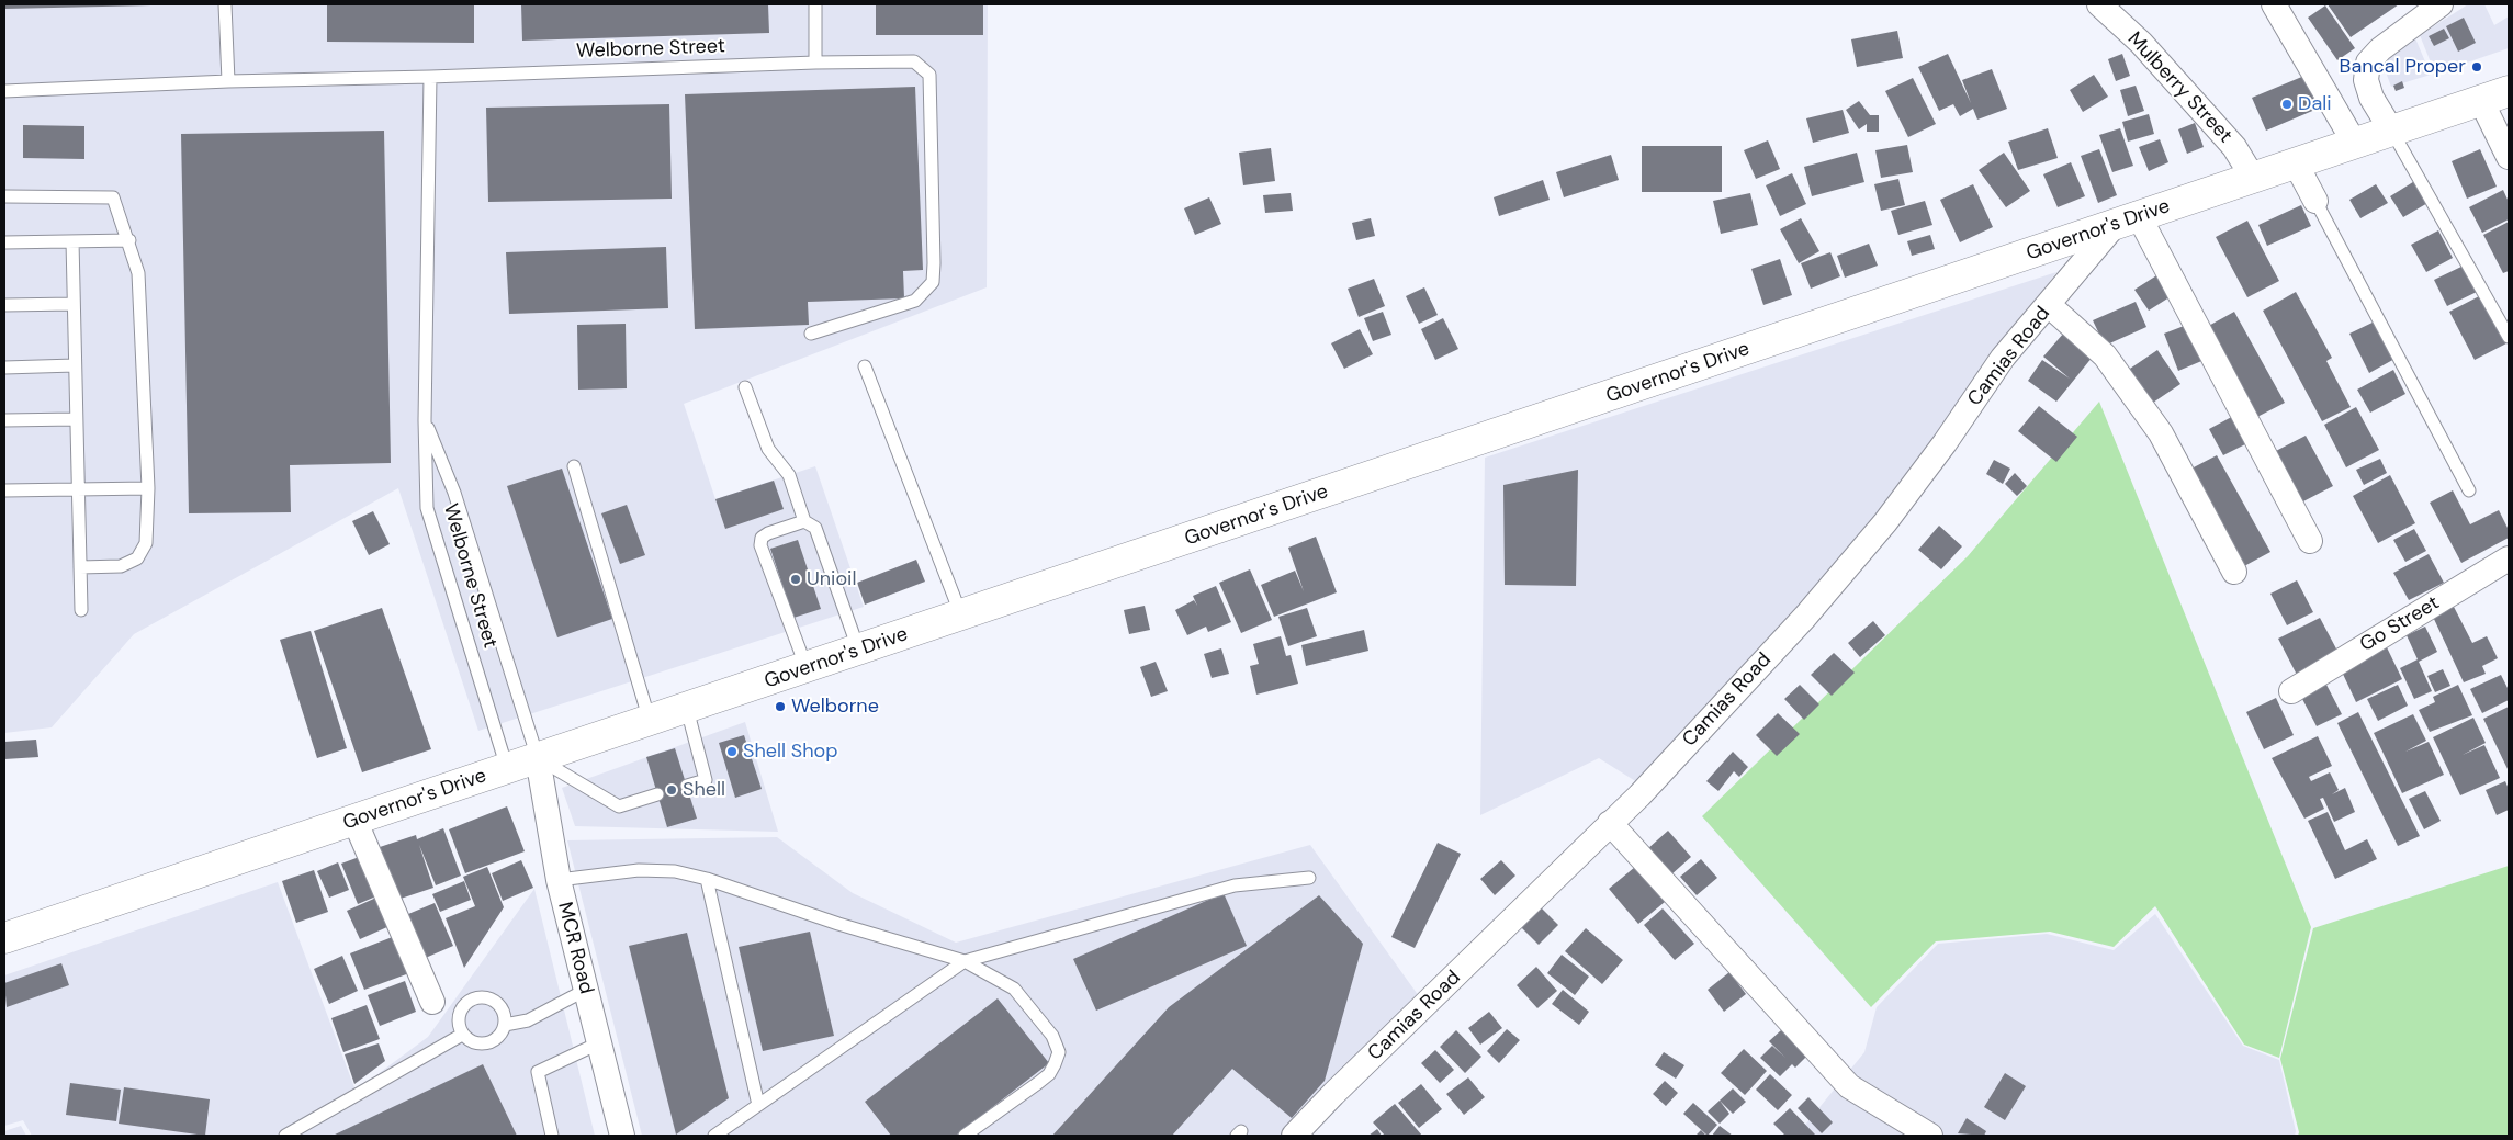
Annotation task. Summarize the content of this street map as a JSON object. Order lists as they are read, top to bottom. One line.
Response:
{"streets":{"highway":["Governor's Drive"],"street":["Mulberry Street","Camias Road","Go Street","MCR Road"],"lane":["Welborne Street"]},"crossings":[["Welborne Street","Governor's Drive"],["Welborne Street","MCR Road"],["Mulberry Street","Governor's Drive"],["Governor's Drive","Camias Road"],["Governor's Drive","MCR Road"]],"places":["Bancal Proper","Dali","Unioil","Welborne","Shell Shop","Shell"]}
